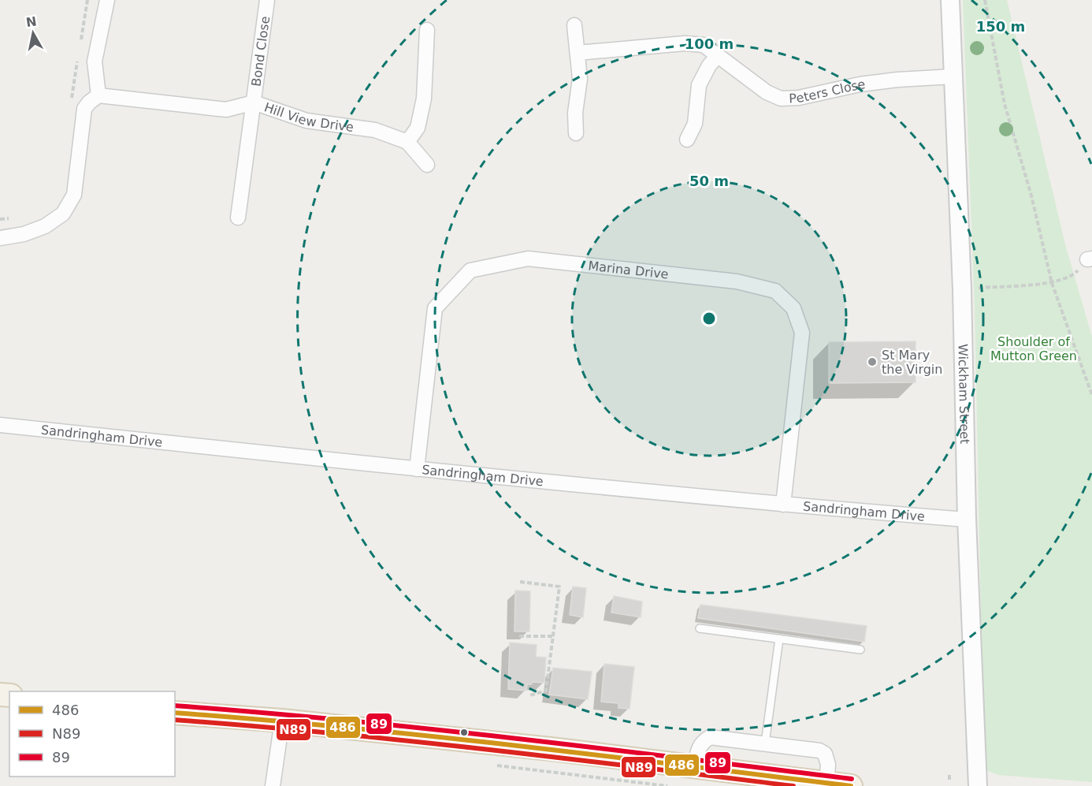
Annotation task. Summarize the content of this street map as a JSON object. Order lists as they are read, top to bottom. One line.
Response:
{"streets":{"street":["Bond Close","Peters Close","Hill View Drive","Marina Drive","Wickham Street","Sandringham Drive"]},"crossings":[["Bond Close","Hill View Drive"],["Peters Close","Wickham Street"],["Marina Drive","Sandringham Drive"],["Wickham Street","Sandringham Drive"]],"parks":["Shoulder of Mutton Green"],"places":["St Mary the Virgin"],"lines":["transit line 89","transit line 486","transit line N89"],"legend":["486","N89","89"],"north":"top","rings":["150 m","100 m","50 m"]}
